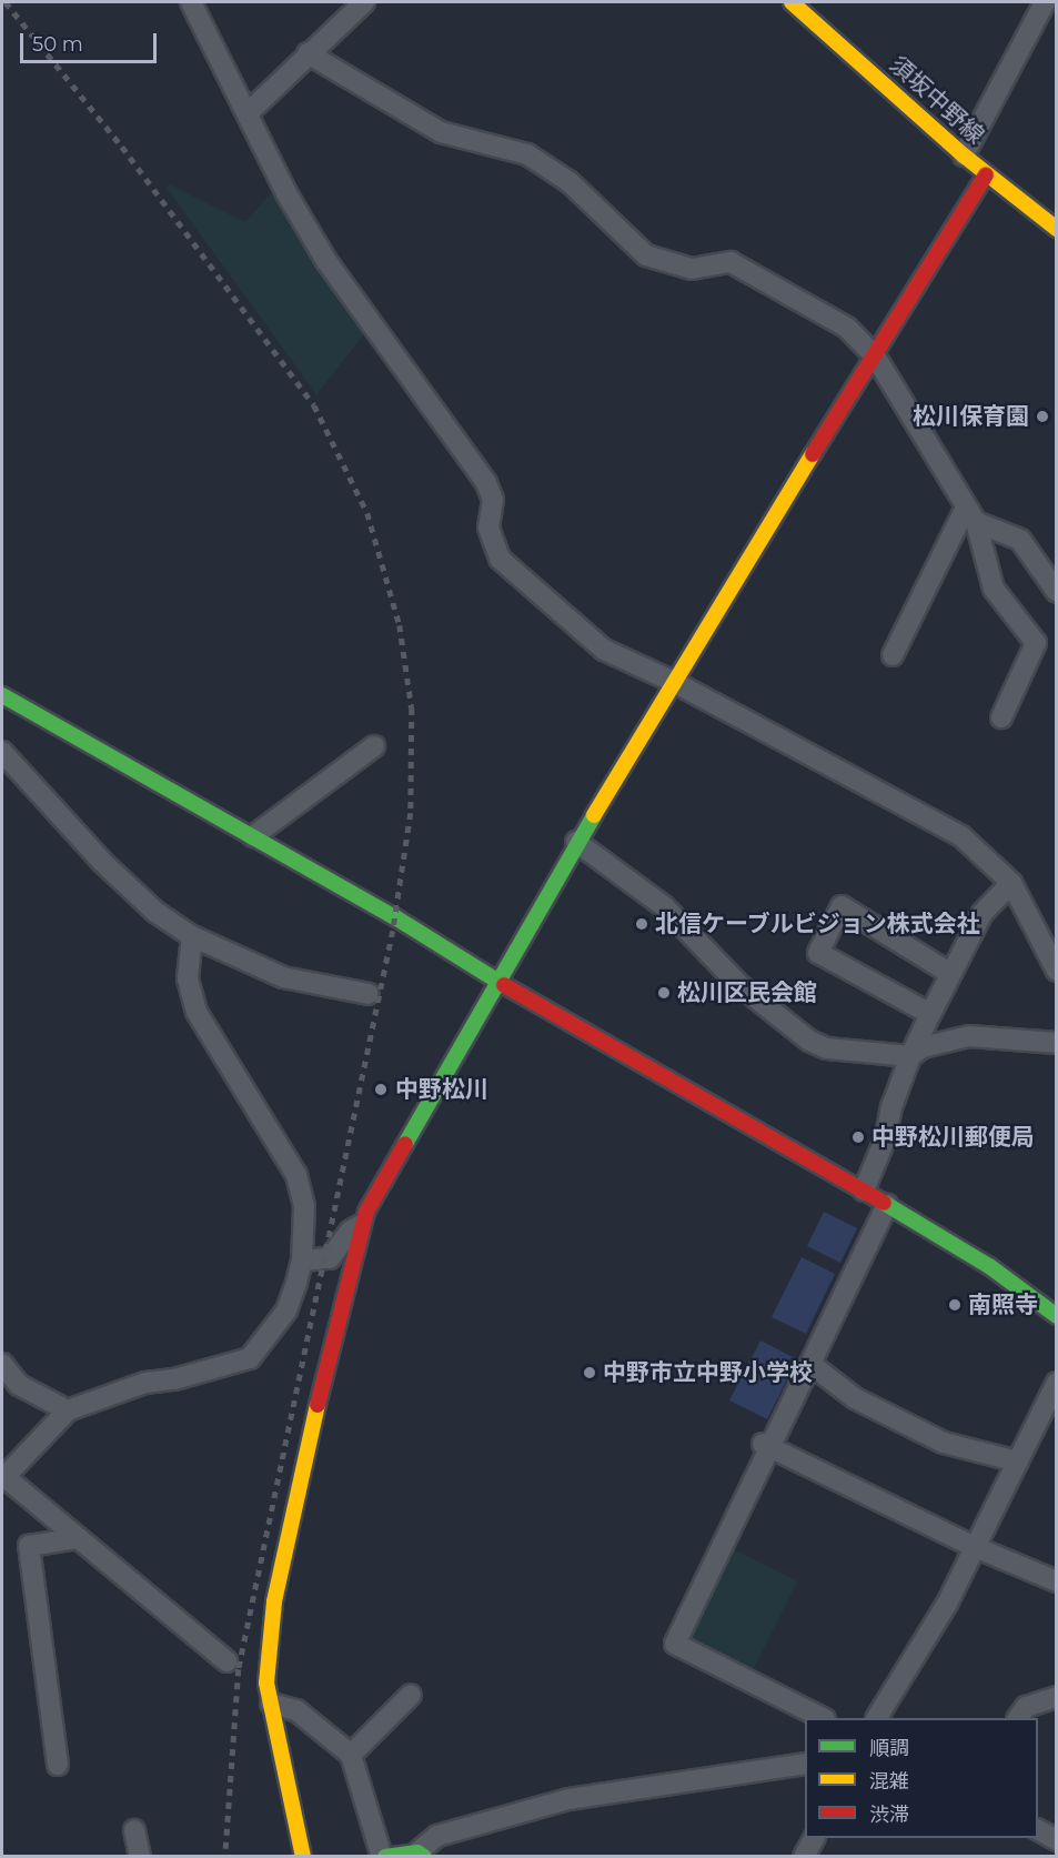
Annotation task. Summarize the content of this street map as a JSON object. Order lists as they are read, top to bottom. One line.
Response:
{"streets":{"street":["須坂中野線"]},"places":["松川保育園","北信ケーブルビジョン株式会社","松川区民会館","中野松川","中野松川郵便局","南照寺","中野市立中野小学校"],"legend":["順調","混雑","渋滞"],"scale_bar":"50 m"}
